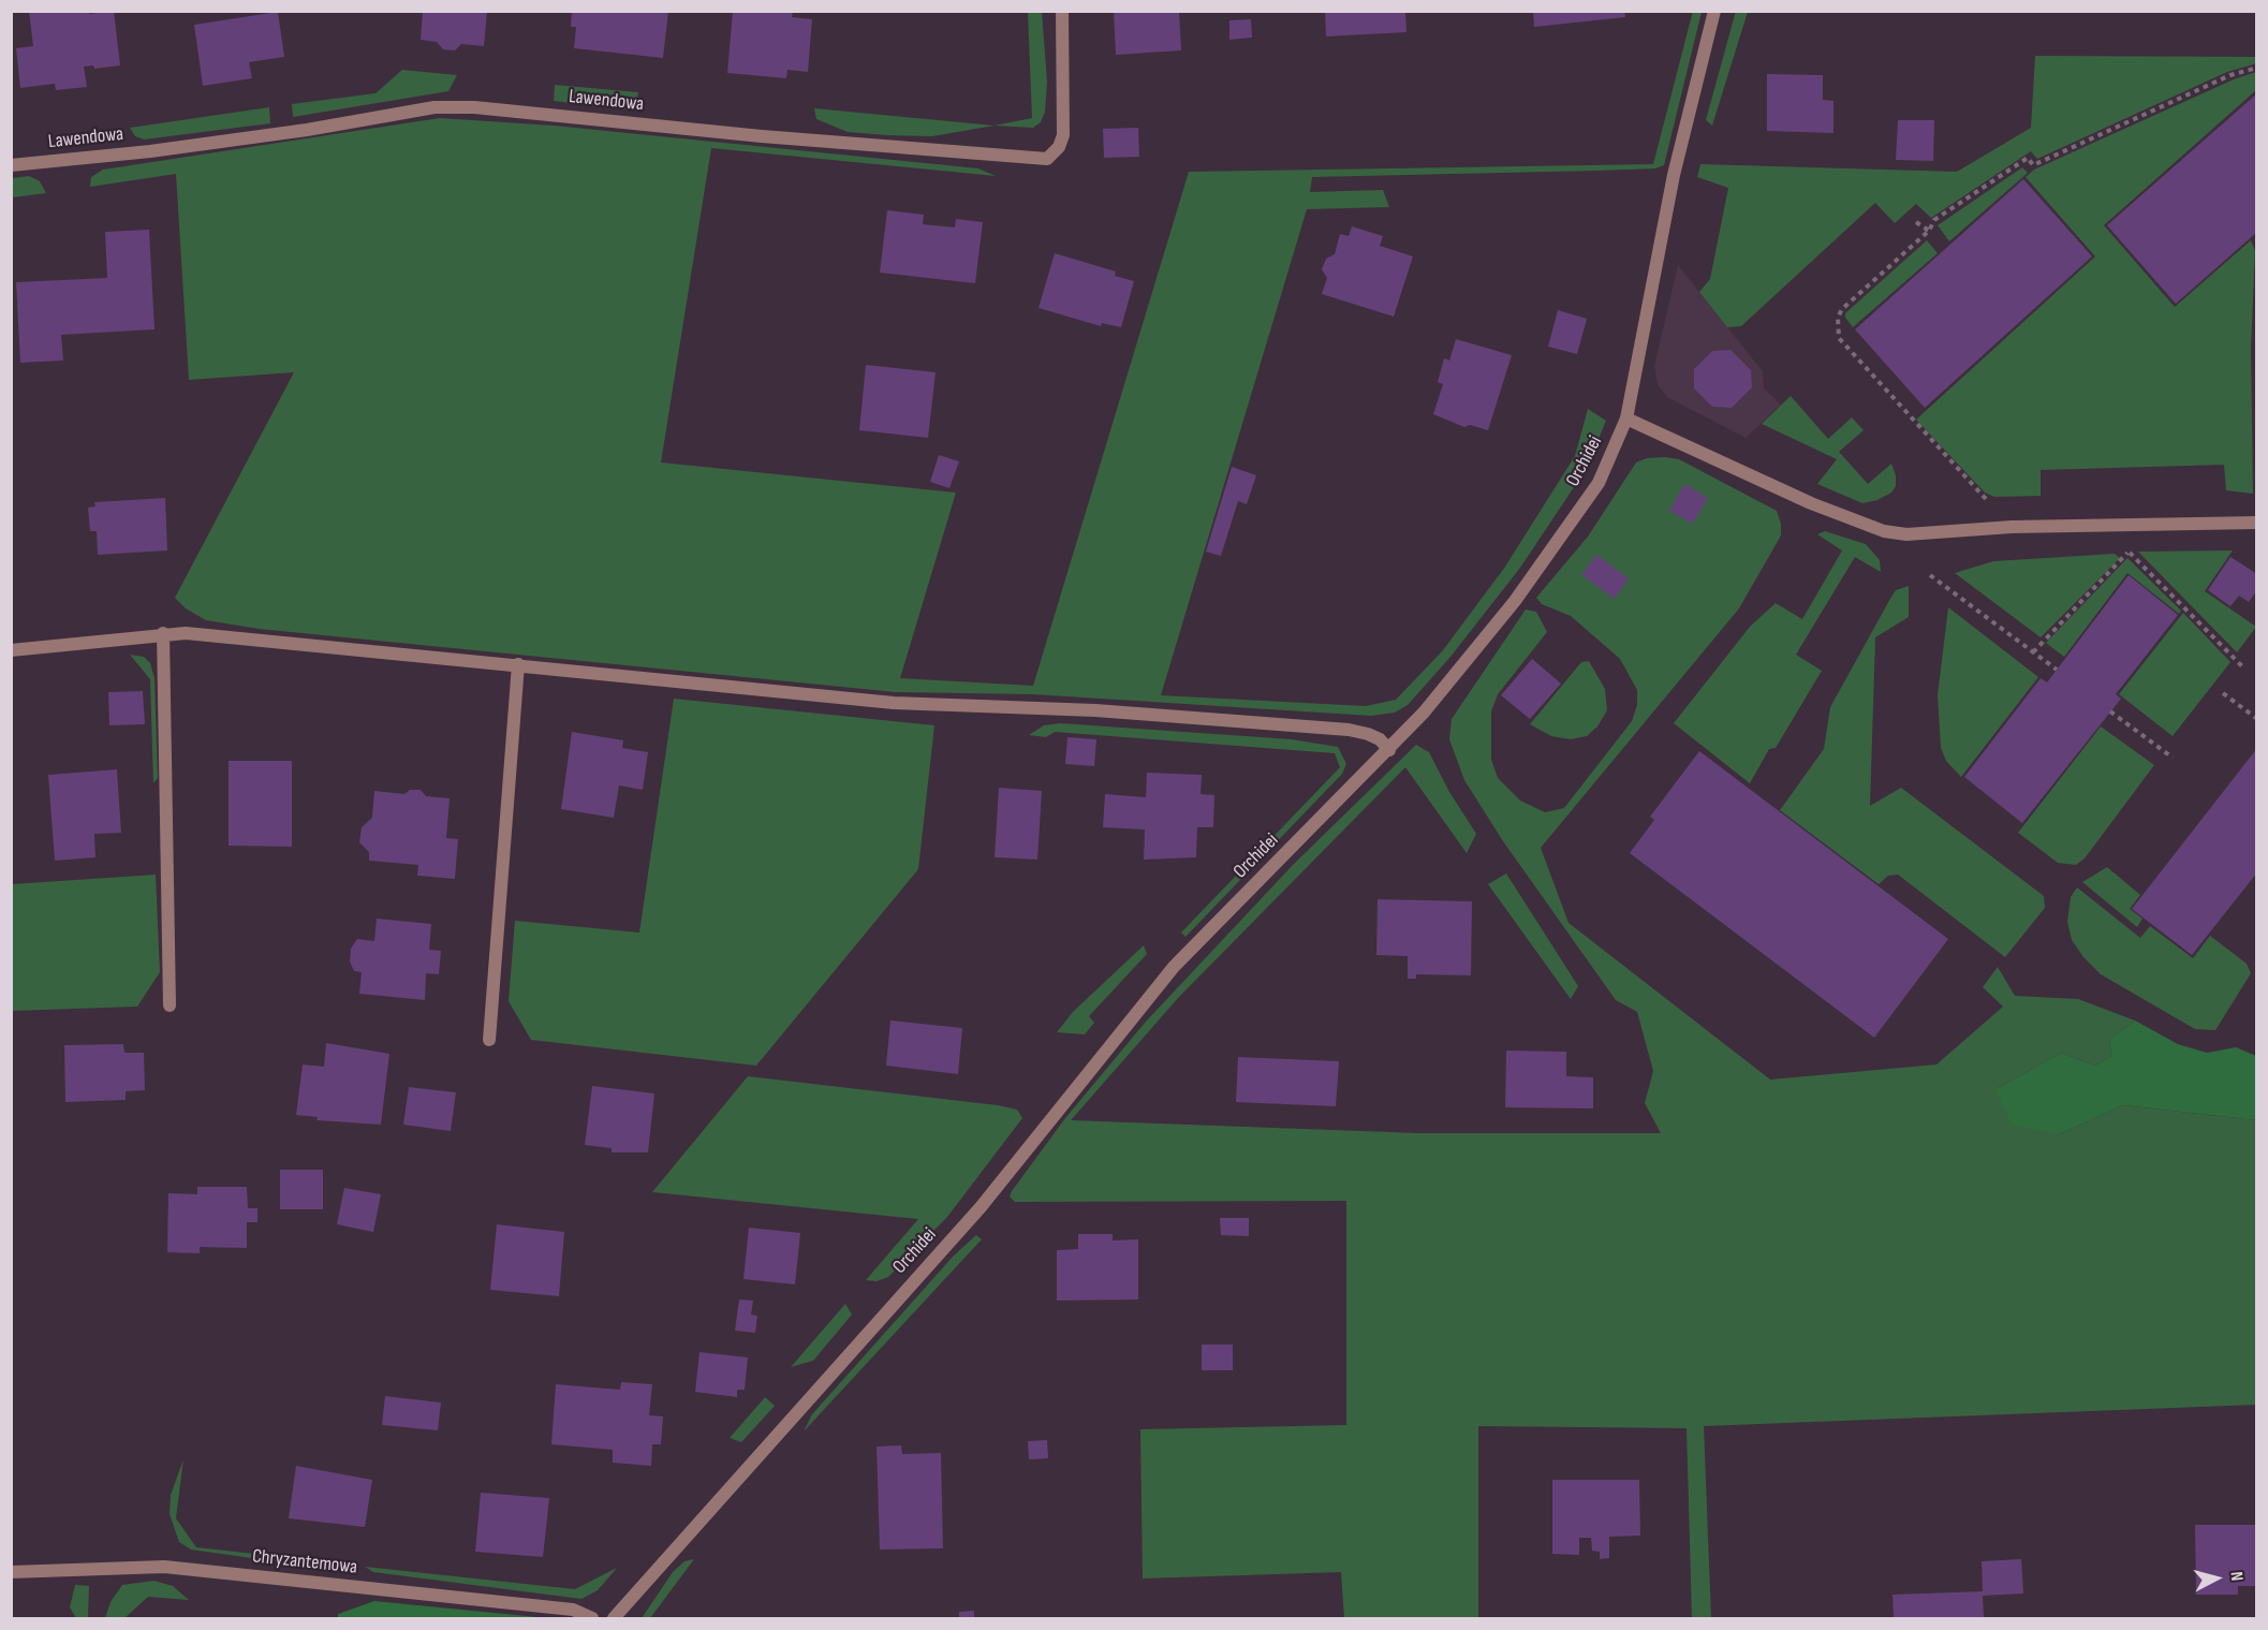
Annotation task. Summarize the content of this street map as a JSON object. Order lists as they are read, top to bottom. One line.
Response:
{"streets":{"street":["Lawendowa","Orchidei","Chryzantemowa"]},"north":"right"}
